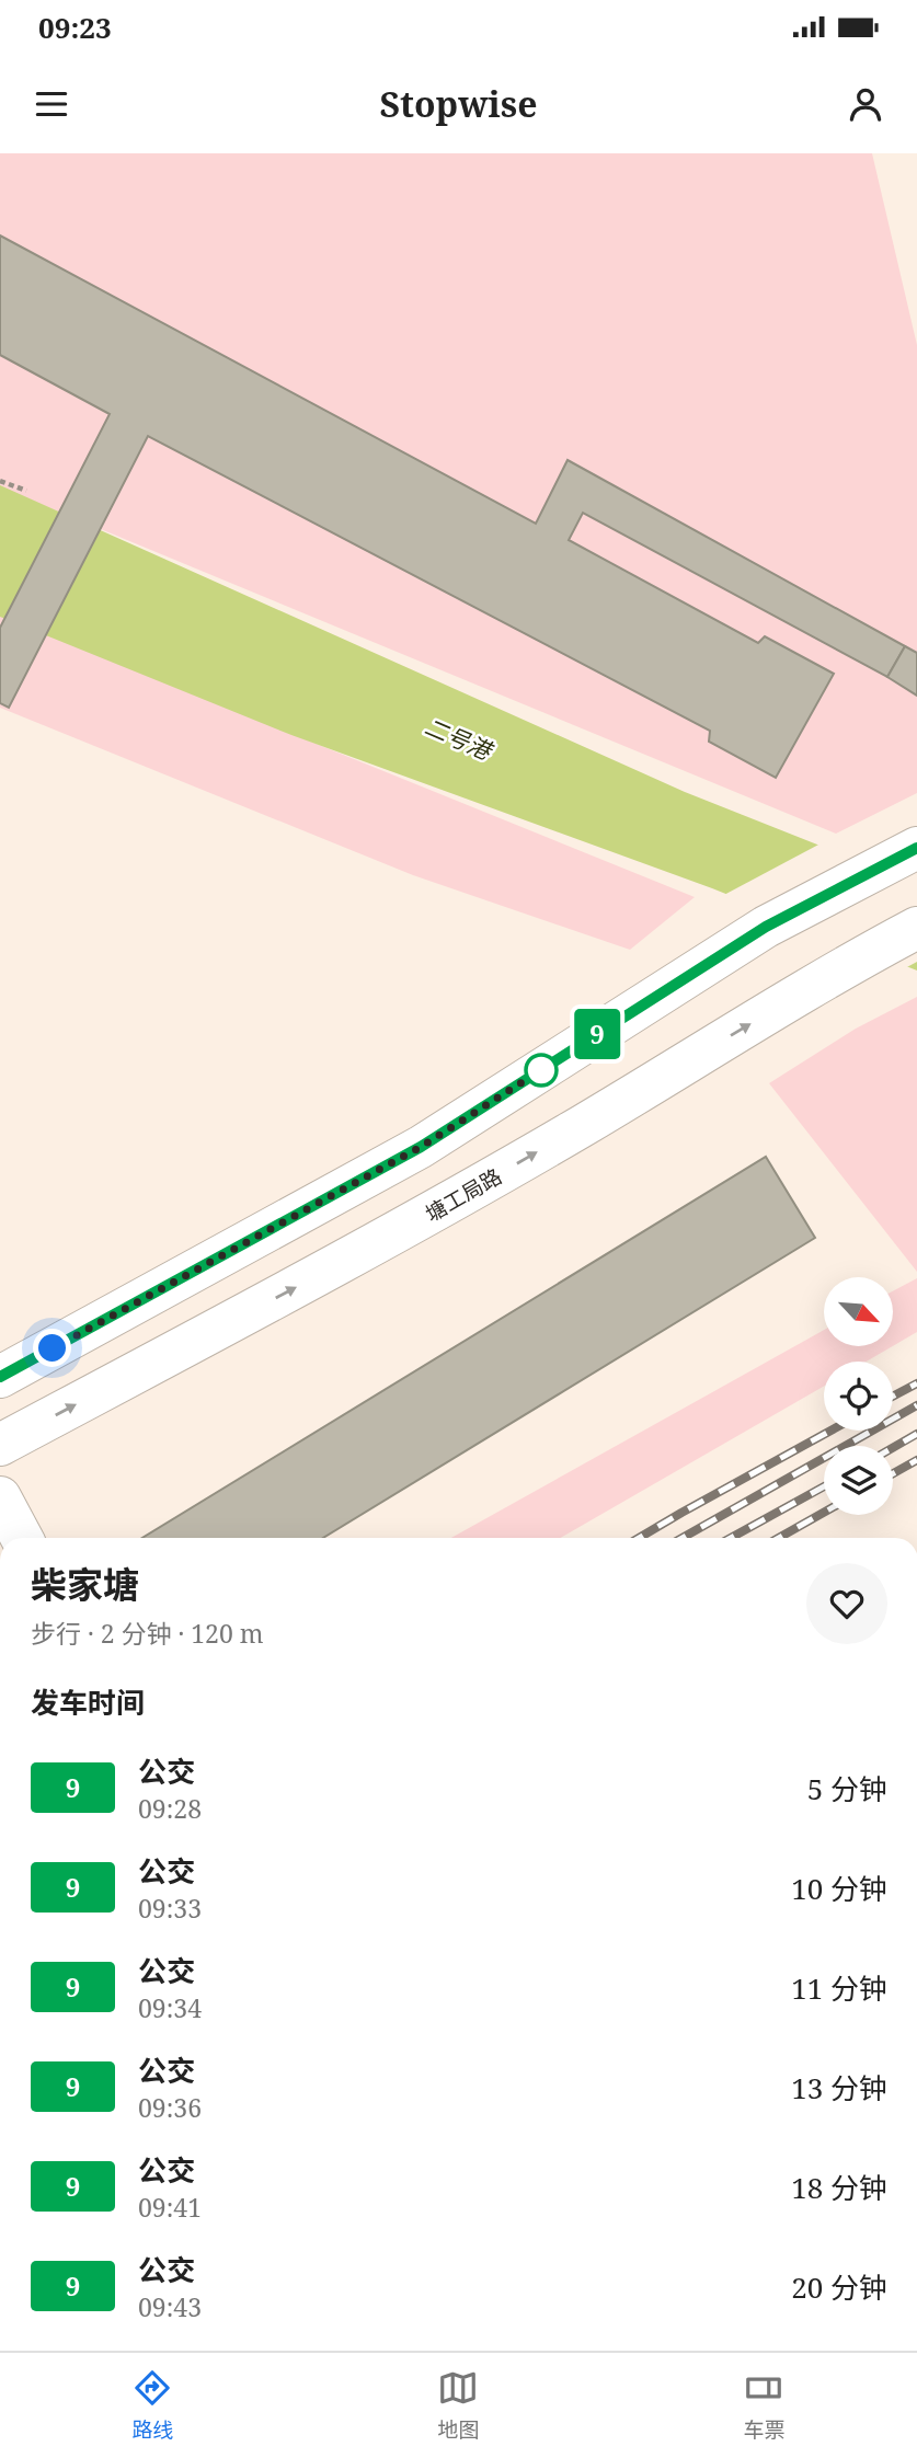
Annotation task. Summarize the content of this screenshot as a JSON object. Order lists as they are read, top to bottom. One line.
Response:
{"streets":{"main road":["塘工局路"]},"water":["二号港"],"lines":["bus line 9"],"north":"bottom right","page":{"status":"09:23","header":"Stopwise","on_map":"9","heading":[["柴家塘","步行 · 2 分钟 · 120 m"],"发车时间"],"list":[{"mark":"9","name":"公交","note":"09:28","value":"5 分钟"},{"mark":"9","name":"公交","note":"09:33","value":"10 分钟"},{"mark":"9","name":"公交","note":"09:34","value":"11 分钟"},{"mark":"9","name":"公交","note":"09:36","value":"13 分钟"},{"mark":"9","name":"公交","note":"09:41","value":"18 分钟"},{"mark":"9","name":"公交","note":"09:43","value":"20 分钟"}],"tabs":["路线","地图","车票"]}}
